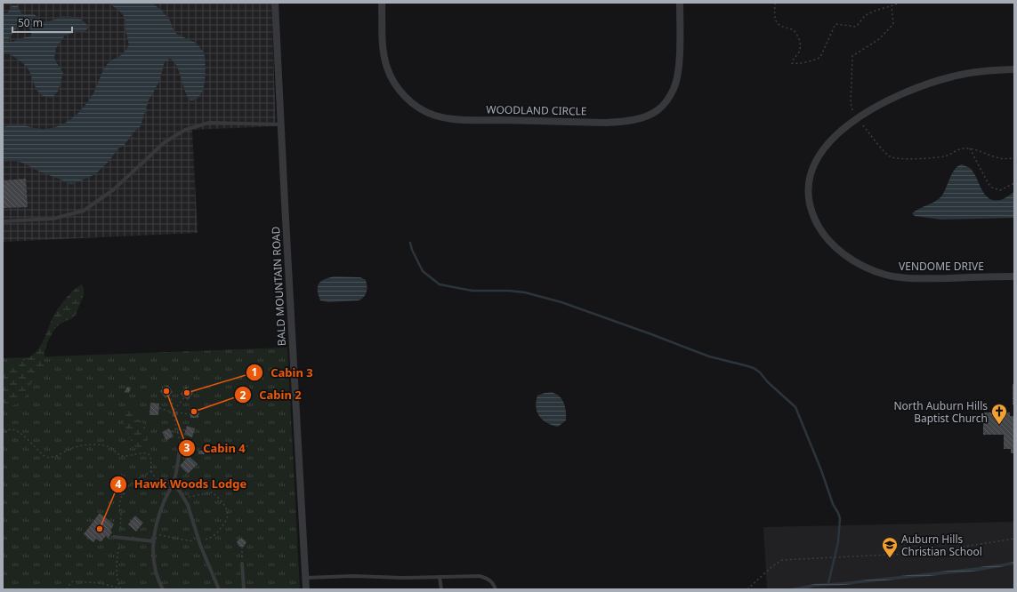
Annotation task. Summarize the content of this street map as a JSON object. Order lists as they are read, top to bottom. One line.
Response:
{"streets":{"street":["WOODLAND CIRCLE","VENDOME DRIVE","BALD MOUNTAIN ROAD"]},"places":{"other":["Cabin 4","Cabin 3","Cabin 2","Hawk Woods Lodge"],"church":["North Auburn Hills Baptist Church"],"school or university":["Auburn Hills Christian School"]},"scale_bar":"50 m"}
